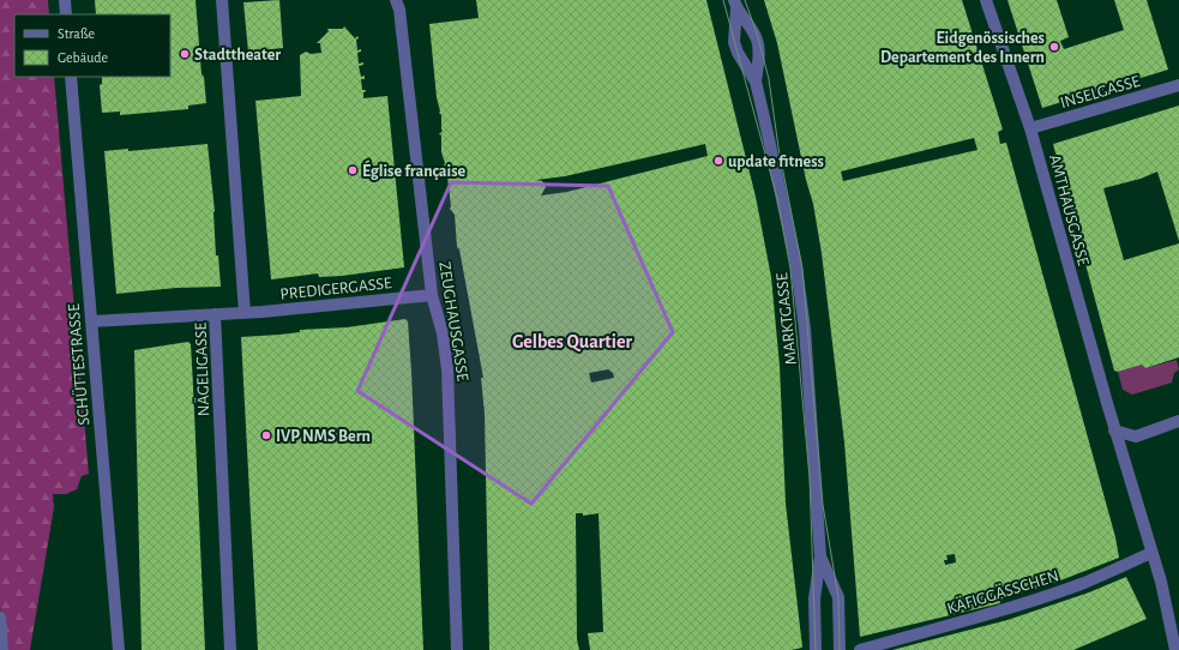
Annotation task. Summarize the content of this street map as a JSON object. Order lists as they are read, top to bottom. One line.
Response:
{"streets":{"street":["INSELGASSE","AMTHAUSGASSE","PREDIGERGASSE","MARKTGASSE","ZEUGHAUSGASSE","SCHÜTTESTRASSE","NÄGELIGASSE","KÄFIGGÄSSCHEN"]},"crossings":[["INSELGASSE","AMTHAUSGASSE"],["AMTHAUSGASSE","KÄFIGGÄSSCHEN"],["PREDIGERGASSE","ZEUGHAUSGASSE"],["PREDIGERGASSE","NÄGELIGASSE"]],"districts":["Gelbes Quartier"],"places":["Eidgenössisches Departement des Innern","Stadttheater","update fitness","Église française","IVP NMS Bern"],"legend":["Straße","Gebäude"]}
